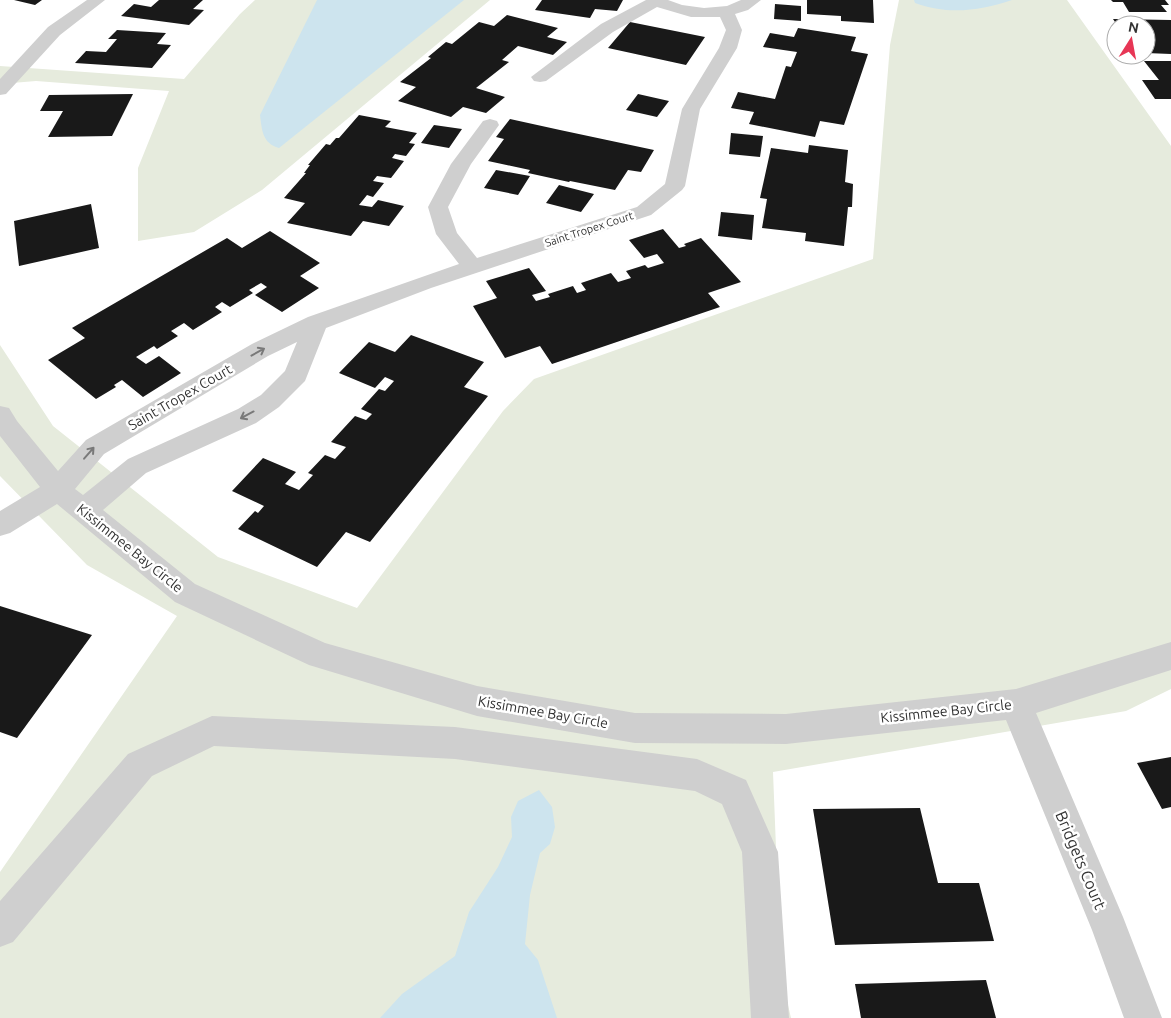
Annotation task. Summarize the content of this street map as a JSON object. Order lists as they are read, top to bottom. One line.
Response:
{"streets":{"street":["Saint Tropex Court","Kissimmee Bay Circle","Bridgets Court"]},"crossings":[["Saint Tropex Court","Kissimmee Bay Circle"],["Kissimmee Bay Circle","Bridgets Court"]],"north":"top"}
